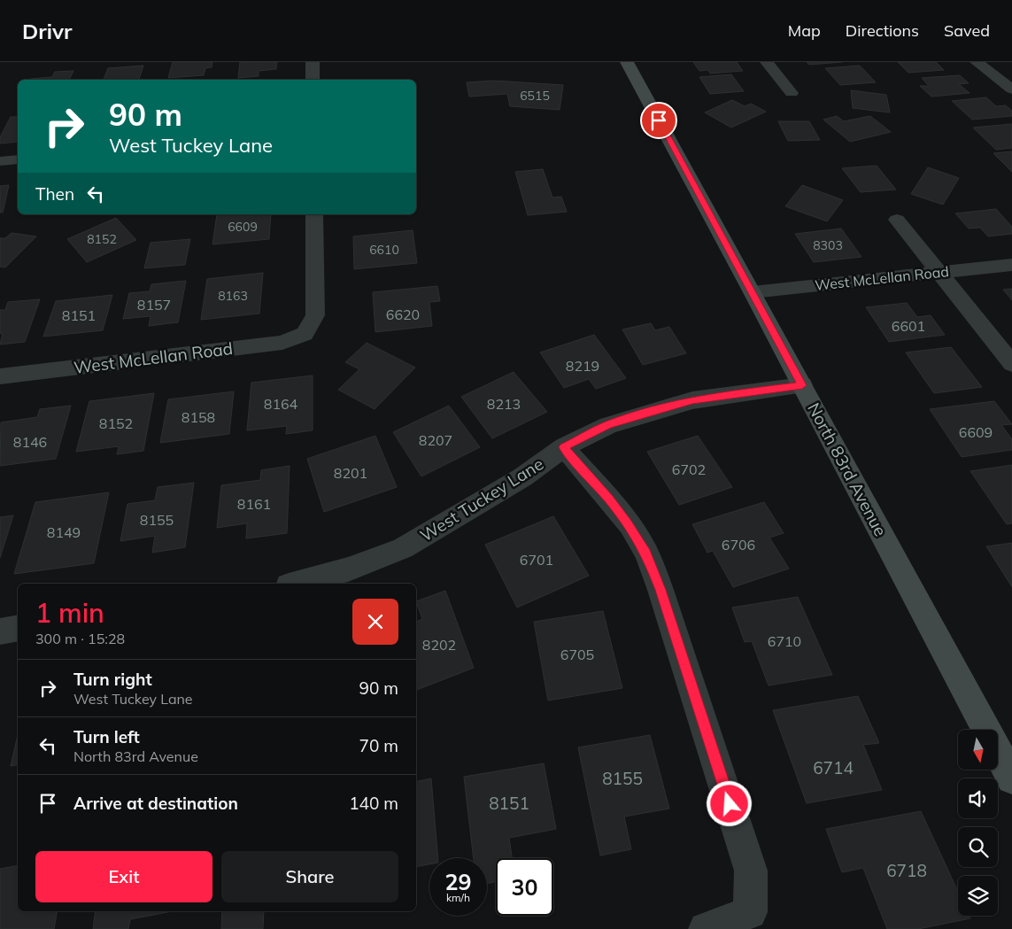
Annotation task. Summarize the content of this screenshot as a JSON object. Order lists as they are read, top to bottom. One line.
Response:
{"streets":{"main road":["North 83rd Avenue"],"street":["West McLellan Road","West Tuckey Lane"]},"crossings":[["West McLellan Road","North 83rd Avenue"],["North 83rd Avenue","West Tuckey Lane"]],"house_numbers":["6515","6609","8152","8303","6610","8163","8157","6620","8151","6601","8219","8164","8213","8158","8152","6609","8207","8146","6702","8201","8161","8155","8149","6706","6701","6710","8202","6705","6714","8155","8151","6718"],"north":"bottom","page":{"header":"Drivr","nav":["Map","Directions","Saved"],"turn":["90 m","West Tuckey Lane"],"then":"Then","heading":["1 min","300 m · 15:28"],"list":[{"name":"Turn right","note":"West Tuckey Lane","value":"90 m"},{"name":"Turn left","note":"North 83rd Avenue","value":"70 m"},{"name":"Arrive at destination","value":"140 m"}],"buttons":["Exit","Share"],"speed":"29 km/h","limit":"30"}}
